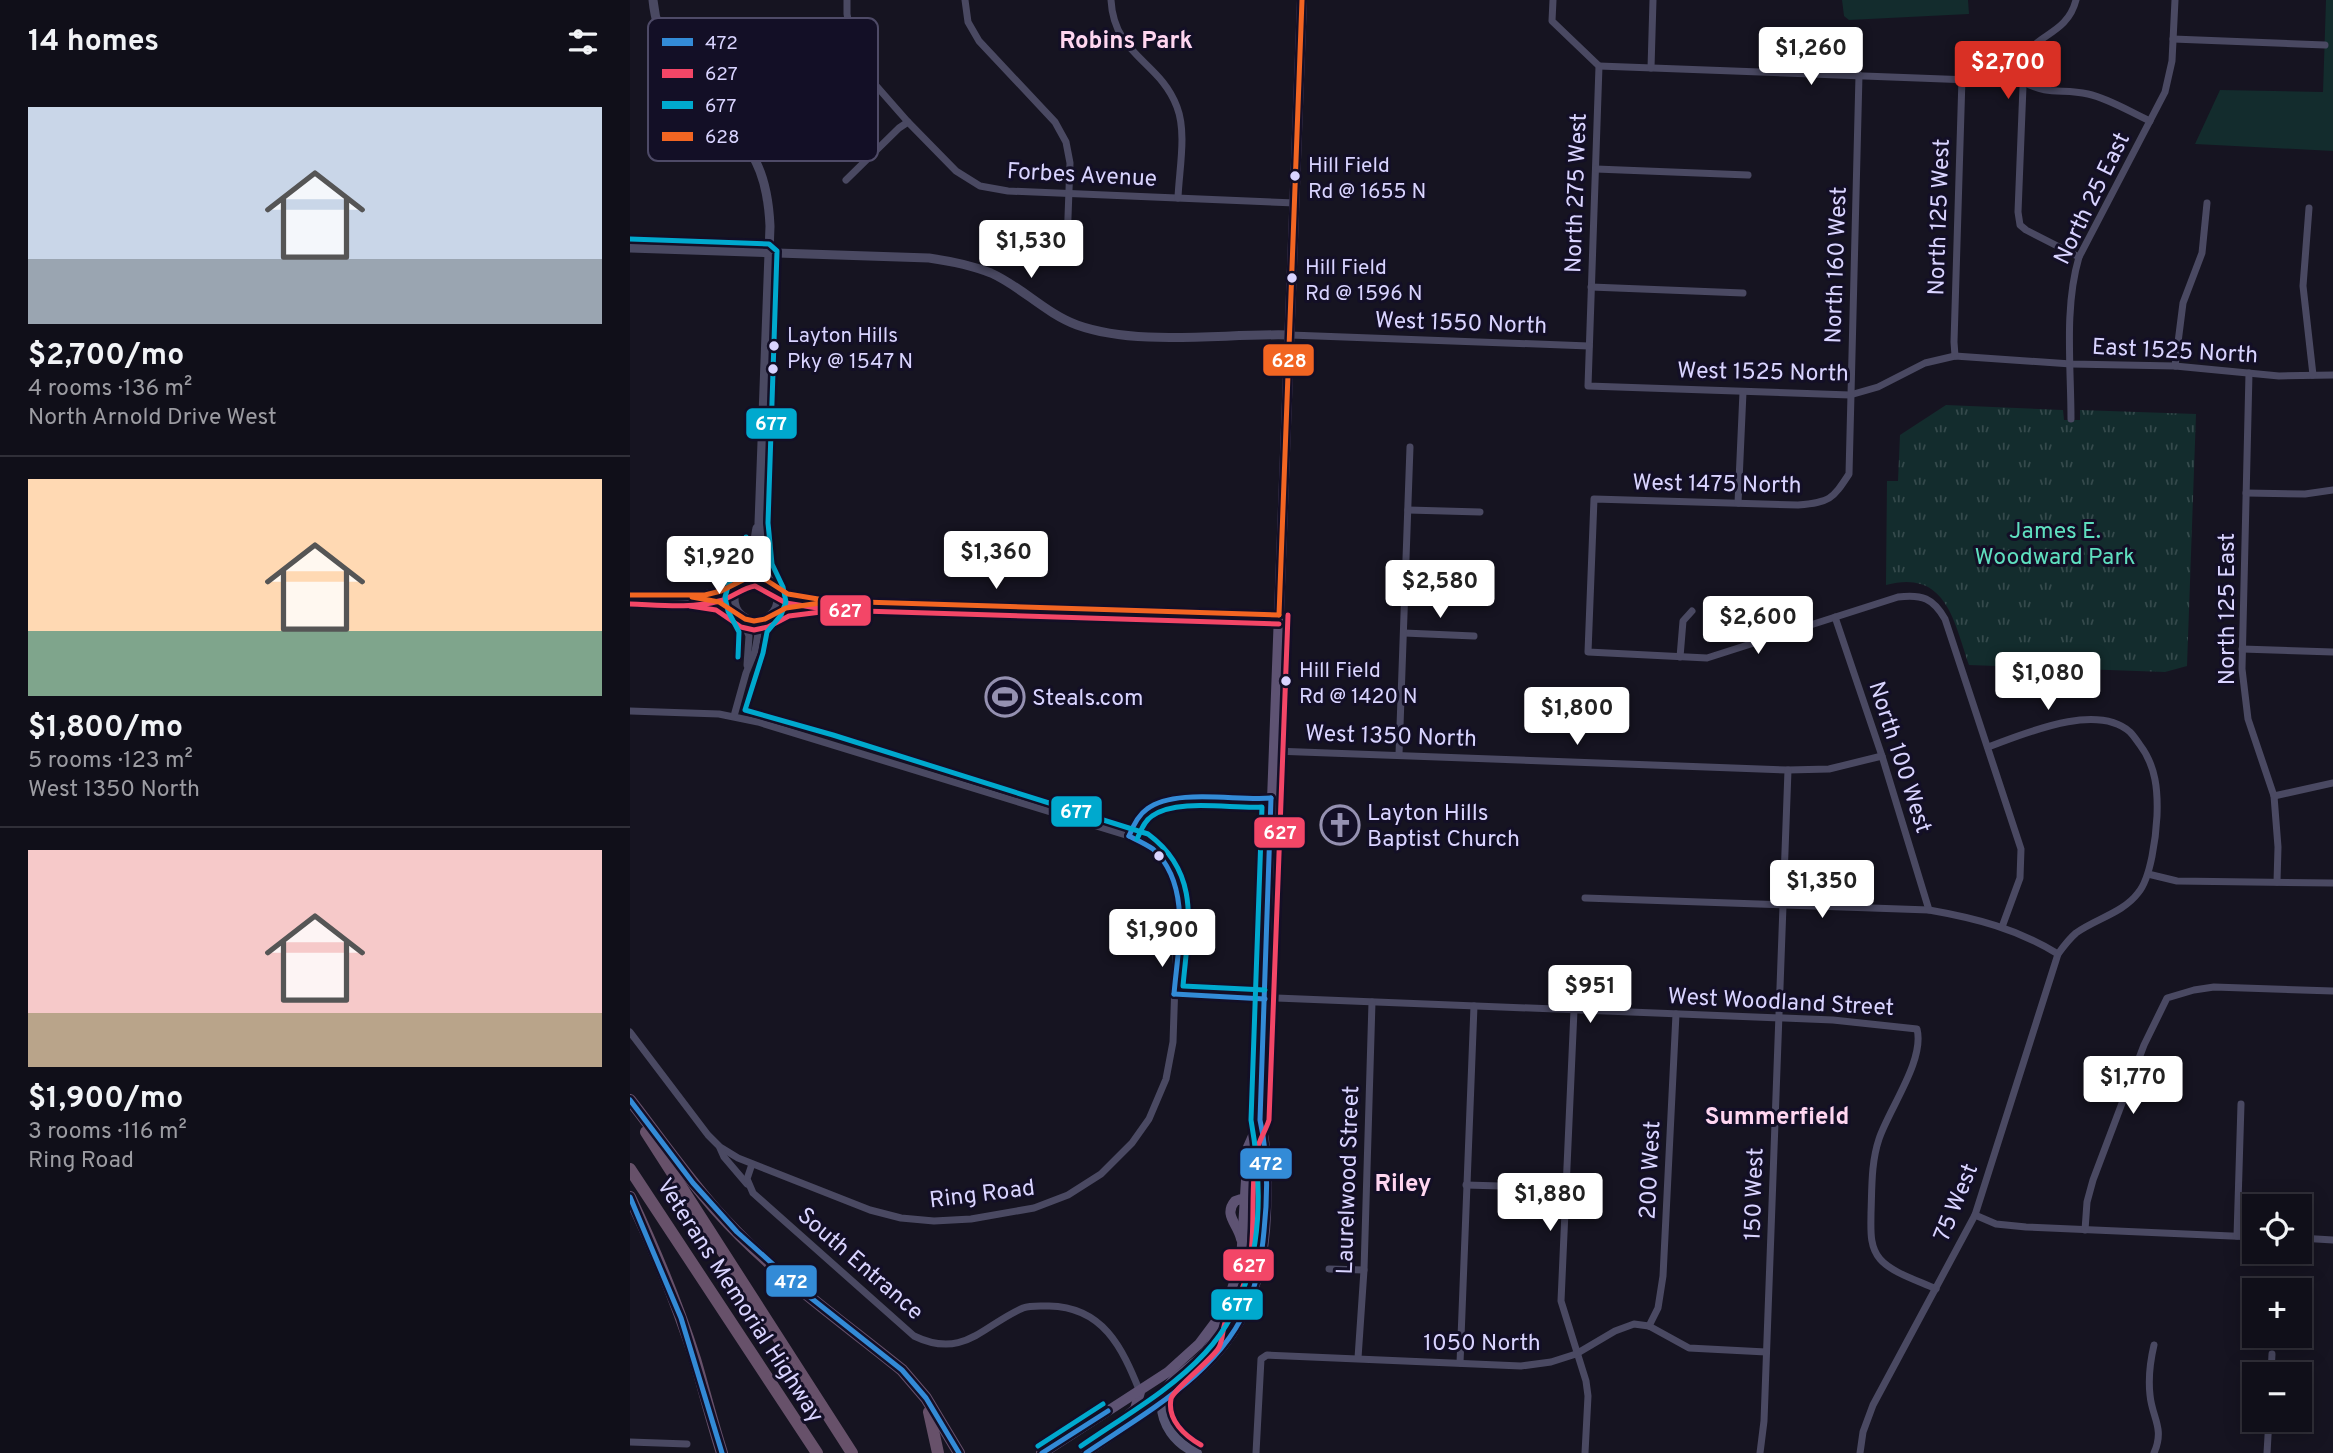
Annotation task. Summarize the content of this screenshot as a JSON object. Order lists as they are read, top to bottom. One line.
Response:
{"streets":{"highway":["Veterans Memorial Highway"],"street":["Forbes Avenue","North 275 West","North 25 East","North 125 West","North 160 West","West 1550 North","East 1525 North","West 1525 North","West 1475 North","North 125 East","West 1350 North","North 100 West","West Woodland Street","200 West","Laurelwood Street","Ring Road","150 West","75 West","South Entrance","1050 North"]},"crossings":[["North 275 West","West 1550 North"],["North 275 West","West 1525 North"],["North 25 East","East 1525 North"],["North 125 West","West 1525 North"],["North 160 West","West 1525 North"],["North 160 West","West 1475 North"],["East 1525 North","West 1525 North"],["East 1525 North","North 125 East"],["West 1350 North","North 100 West"],["West 1350 North","150 West"],["West Woodland Street","200 West"],["West Woodland Street","Laurelwood Street"],["West Woodland Street","Ring Road"],["West Woodland Street","150 West"],["West Woodland Street","75 West"],["200 West","1050 North"],["Laurelwood Street","1050 North"],["Ring Road","South Entrance"]],"districts":["Robins Park","Summerfield","Riley"],"parks":["James E. Woodward Park"],"places":{"other":["Hill Field Rd @ 1655 N","Hill Field Rd @ 1596 N","Layton Hills Pky @ 1547 N","Hill Field Rd @ 1420 N"],"sports":["Steals.com"],"church":["Layton Hills Baptist Church"]},"lines":["transit line 628","transit line 677","transit line 627","transit line 472"],"legend":["472","627","677","628"],"page":{"heading":"14 homes","price":["$1,260","$2,700","$1,530","$1,360","$1,920","$2,580","$2,600","$1,080","$1,800","$1,350","$1,900","$951","$1,770","$1,880"],"list":[{"name":"$2,700/mo","note":"4 rooms · 136 m² · North Arnold Drive West"},{"name":"$1,800/mo","note":"5 rooms · 123 m² · West 1350 North"},{"name":"$1,900/mo","note":"3 rooms · 116 m² · Ring Road"}],"map_buttons":["+","−"]}}
